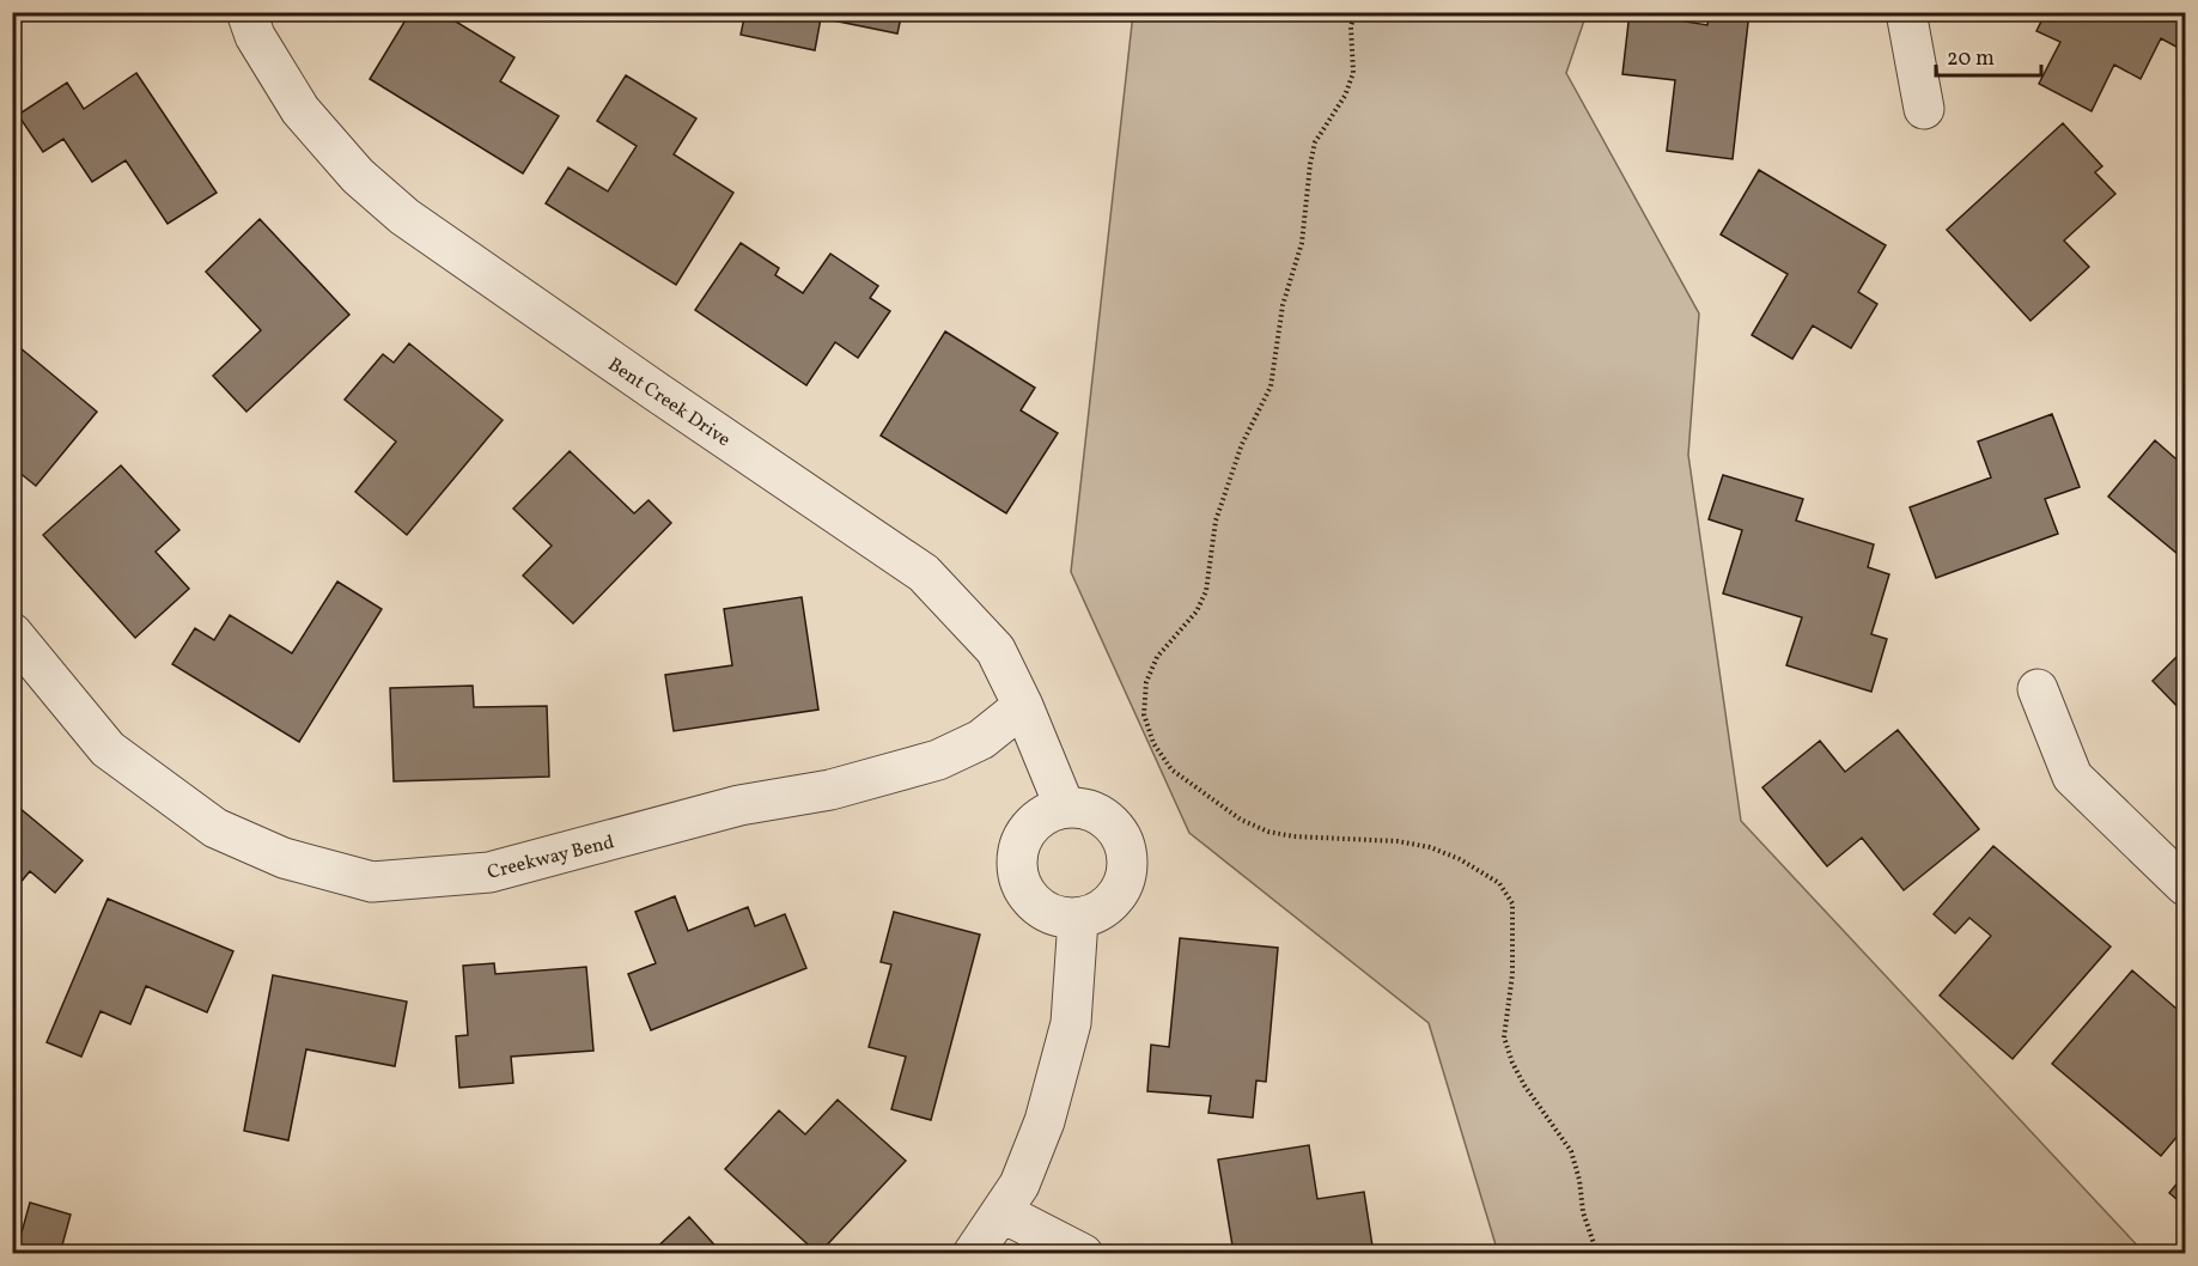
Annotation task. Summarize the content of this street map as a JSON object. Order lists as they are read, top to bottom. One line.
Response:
{"streets":{"street":["Bent Creek Drive","Creekway Bend"]},"crossings":[["Bent Creek Drive","Creekway Bend"]],"scale_bar":"20 m"}
